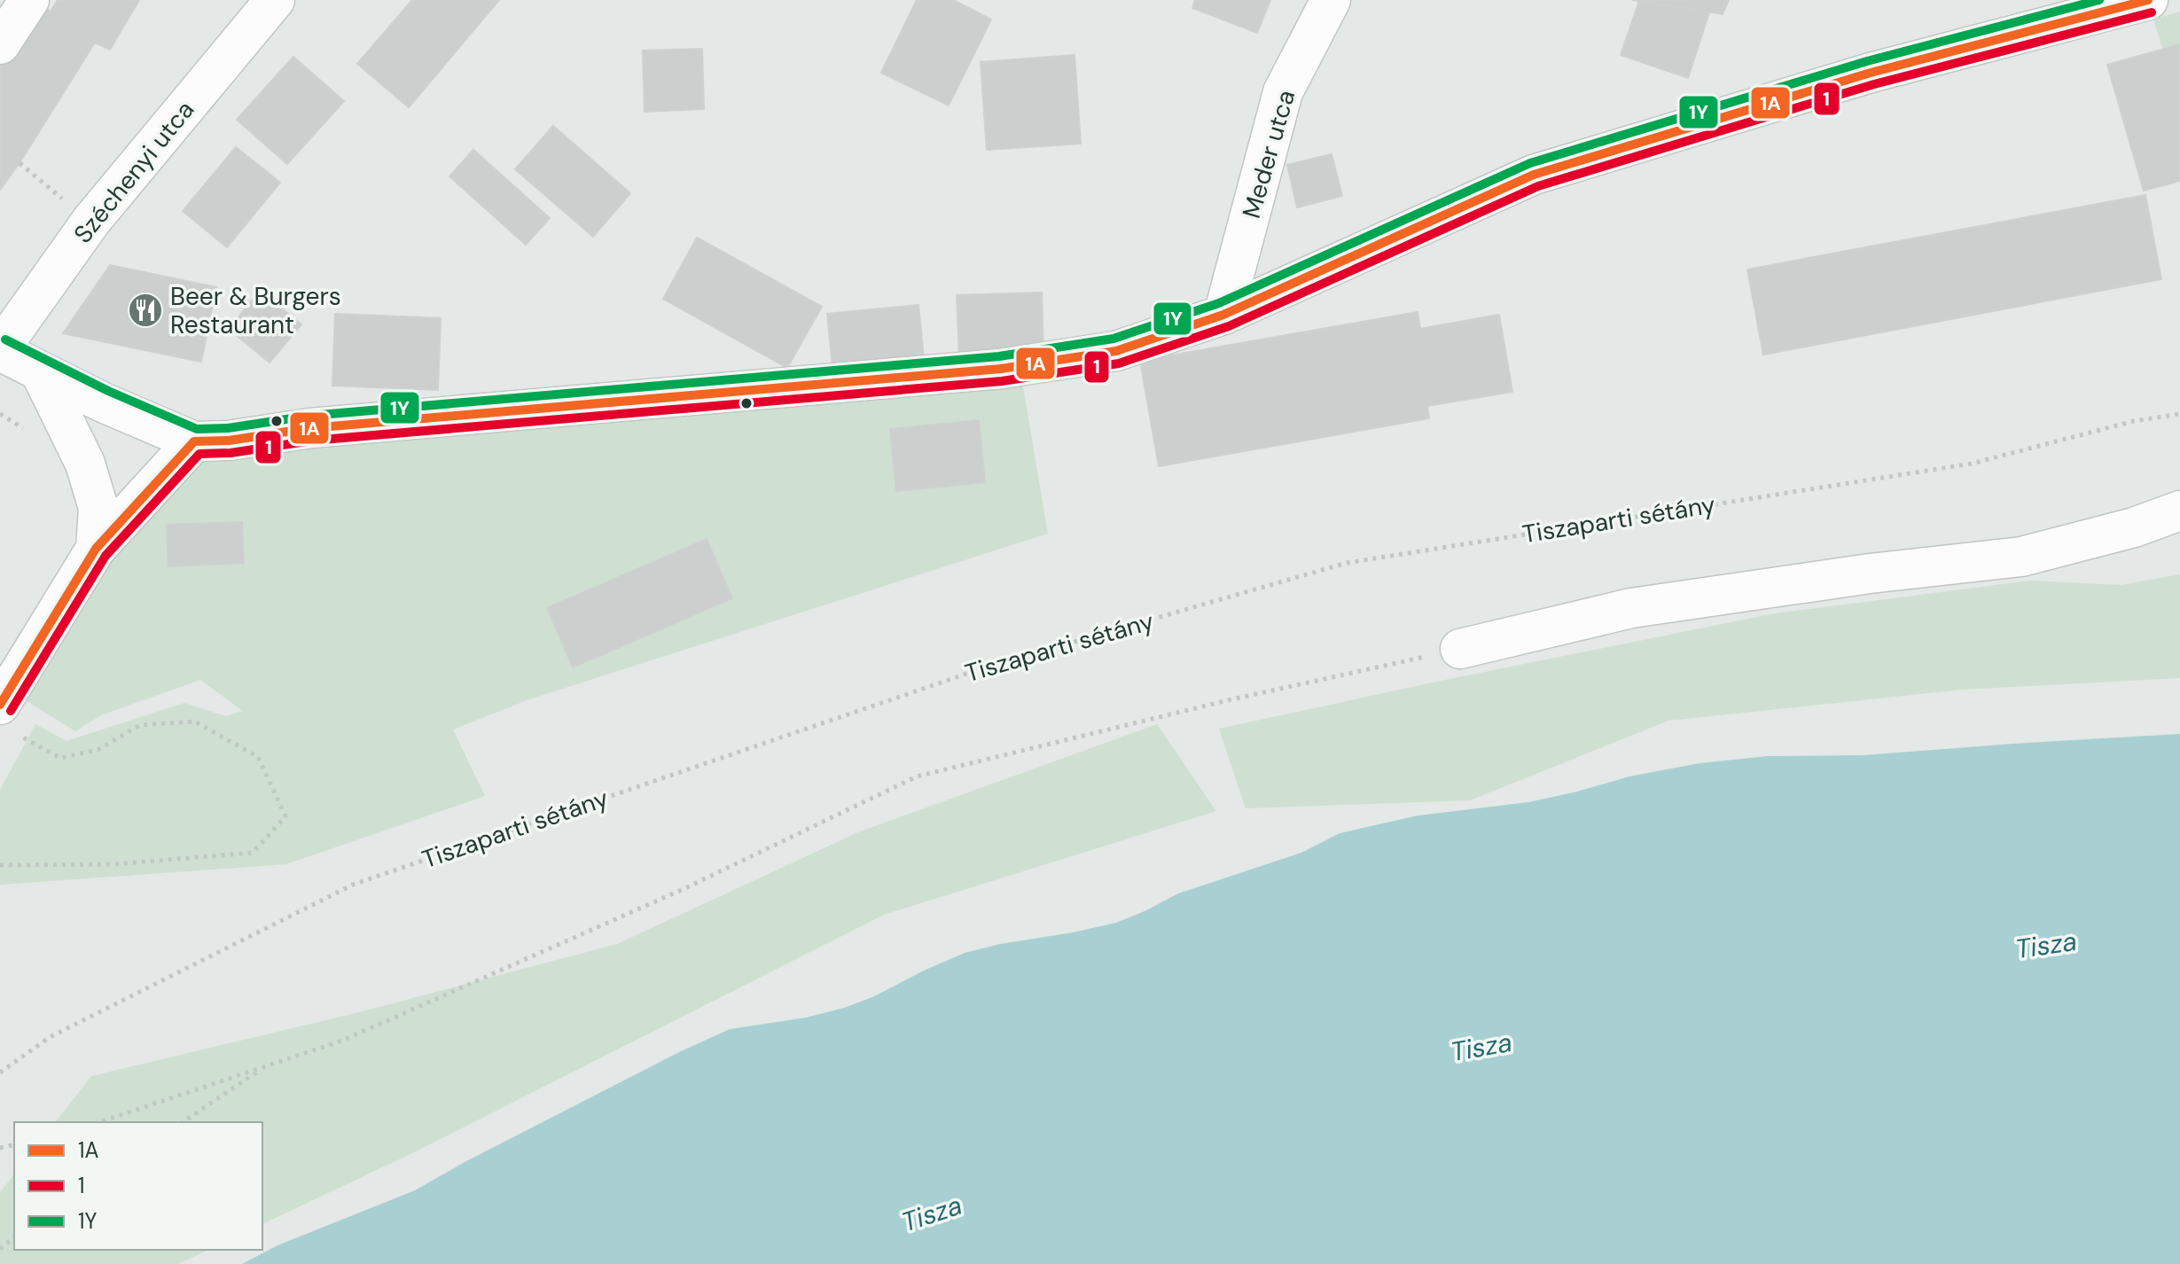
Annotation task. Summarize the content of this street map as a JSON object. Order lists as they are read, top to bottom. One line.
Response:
{"streets":{"street":["Meder utca","Széchenyi utca"],"path":["Tiszaparti sétány"]},"water":["Tisza"],"places":{"restaurant":["Beer & Burgers Restaurant"]},"lines":["transit line 1A","transit line 1Y","transit line 1"],"legend":["1A","1","1Y"]}
